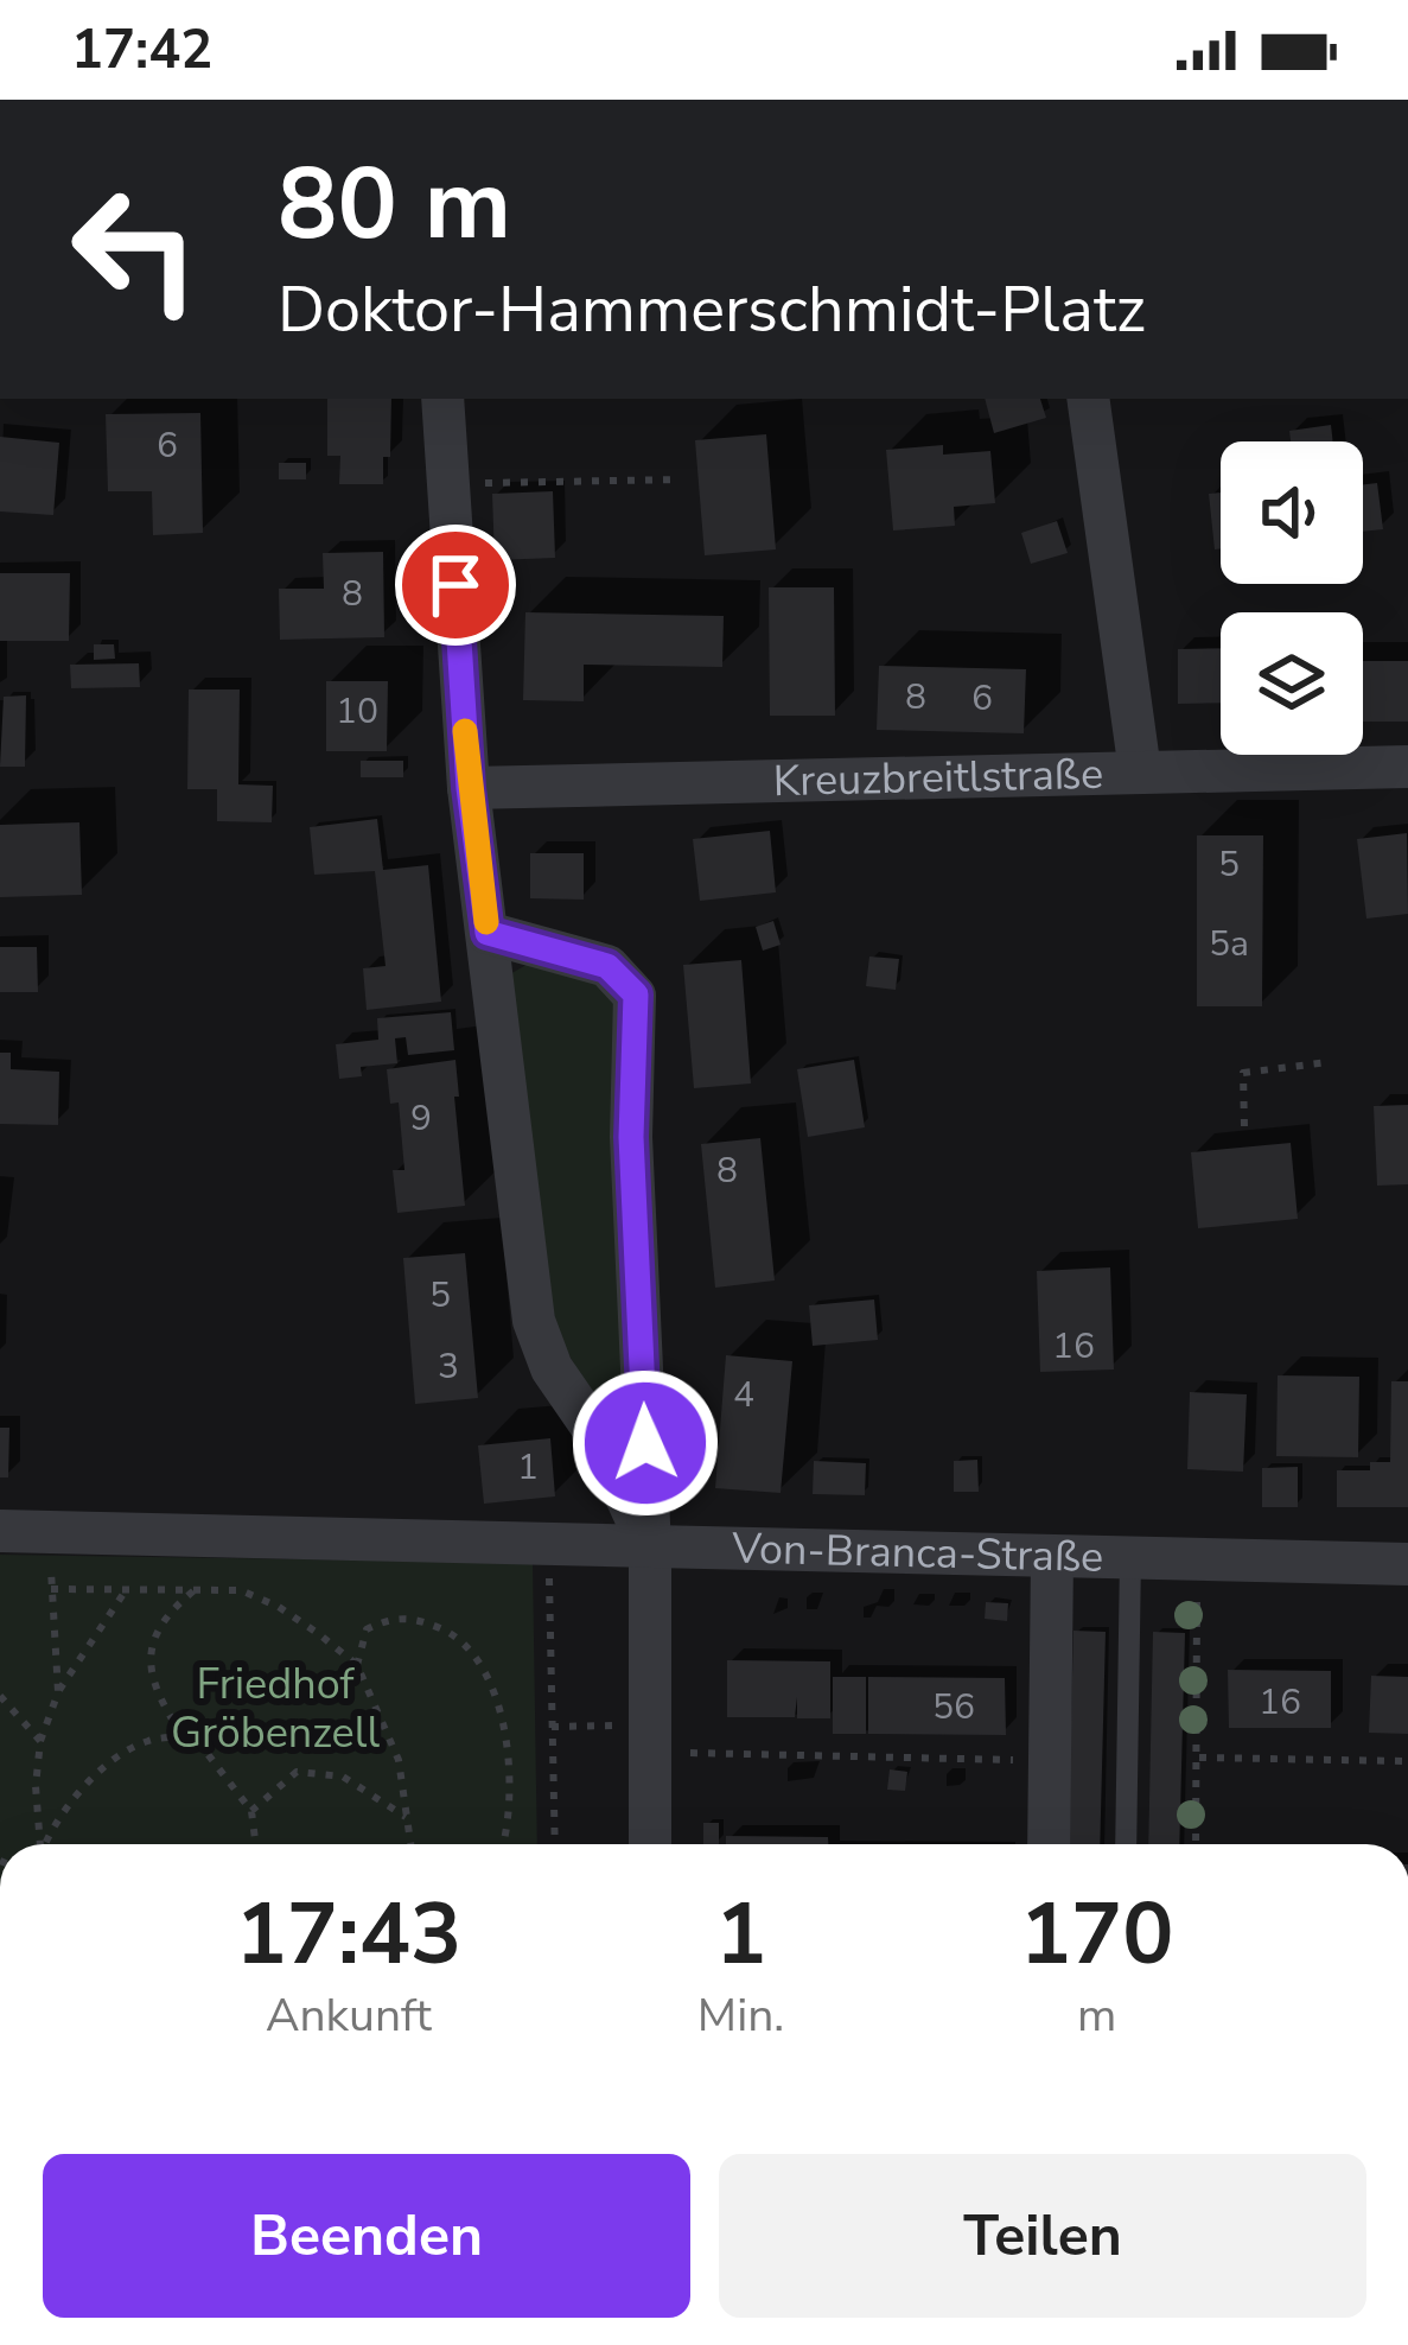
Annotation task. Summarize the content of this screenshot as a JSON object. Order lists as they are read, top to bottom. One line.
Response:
{"streets":{"street":["Kreuzbreitlstraße","Von-Branca-Straße"]},"parks":["Friedhof Gröbenzell"],"house_numbers":["6","8","8","6","10","5","5a","9","8","5","16","3","4","1","16","56"],"page":{"status":"17:42","turn":["80 m","Doktor-Hammerschmidt-Platz"],"eta":["17:43","Ankunft","1","Min.","170","m"],"buttons":["Beenden","Teilen"]}}
